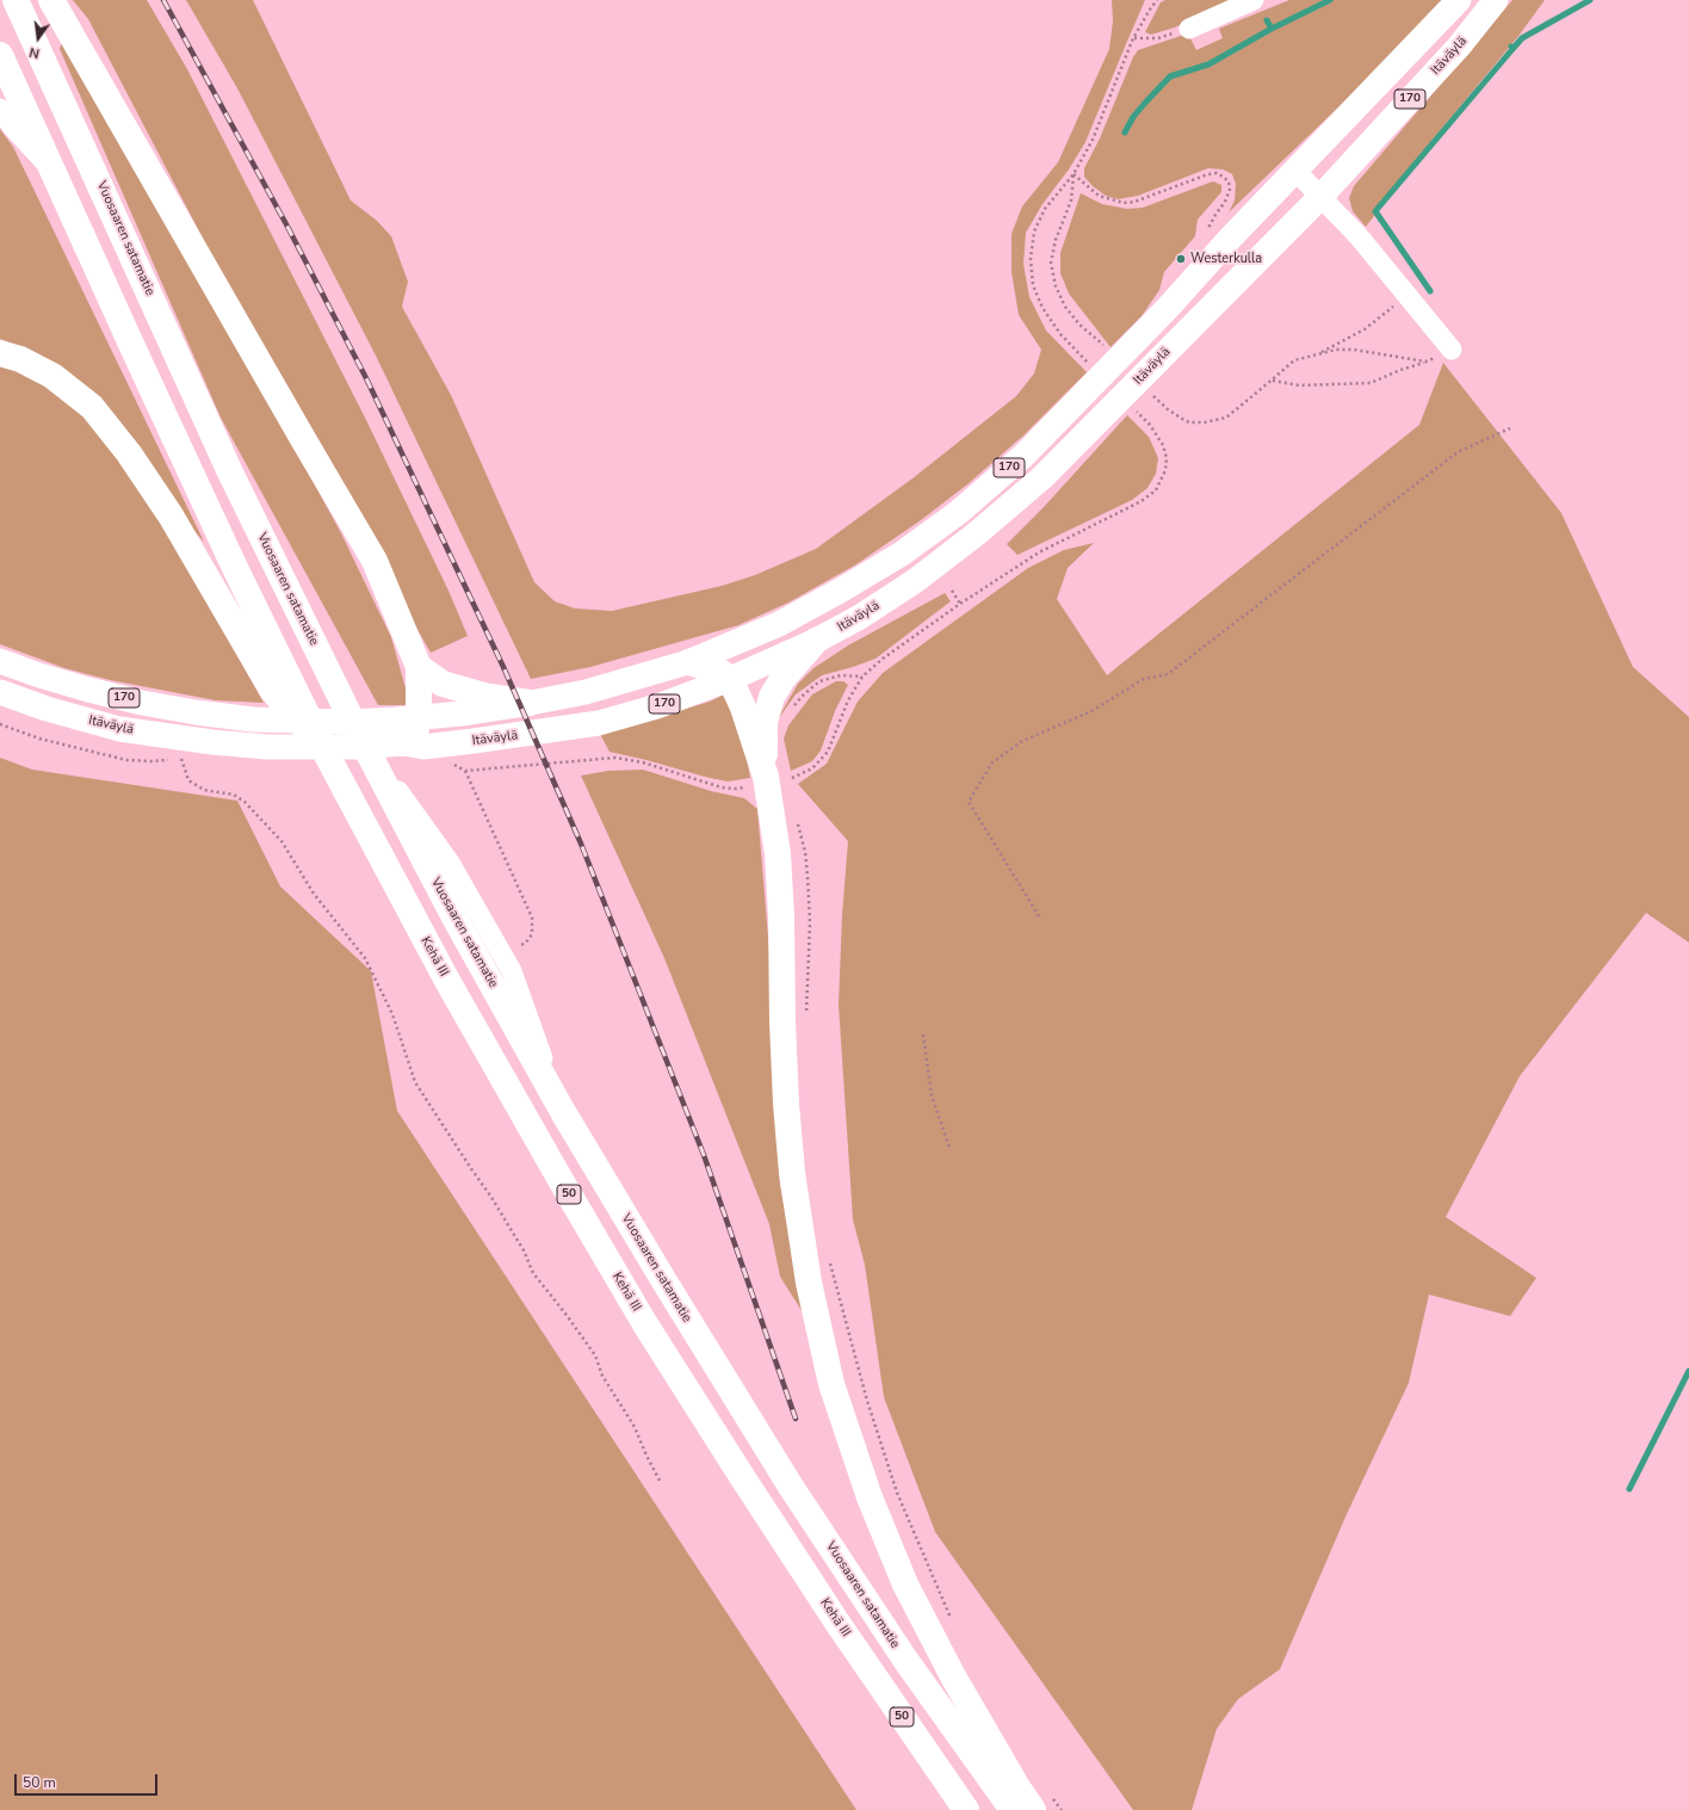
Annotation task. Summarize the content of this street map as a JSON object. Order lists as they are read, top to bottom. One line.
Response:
{"streets":{"highway":["Vuosaaren satamatie","Kehä III","50"],"main road":["Itäväylä","170"]},"places":["Westerkulla"],"scale_bar":"50 m","north":"bottom"}
